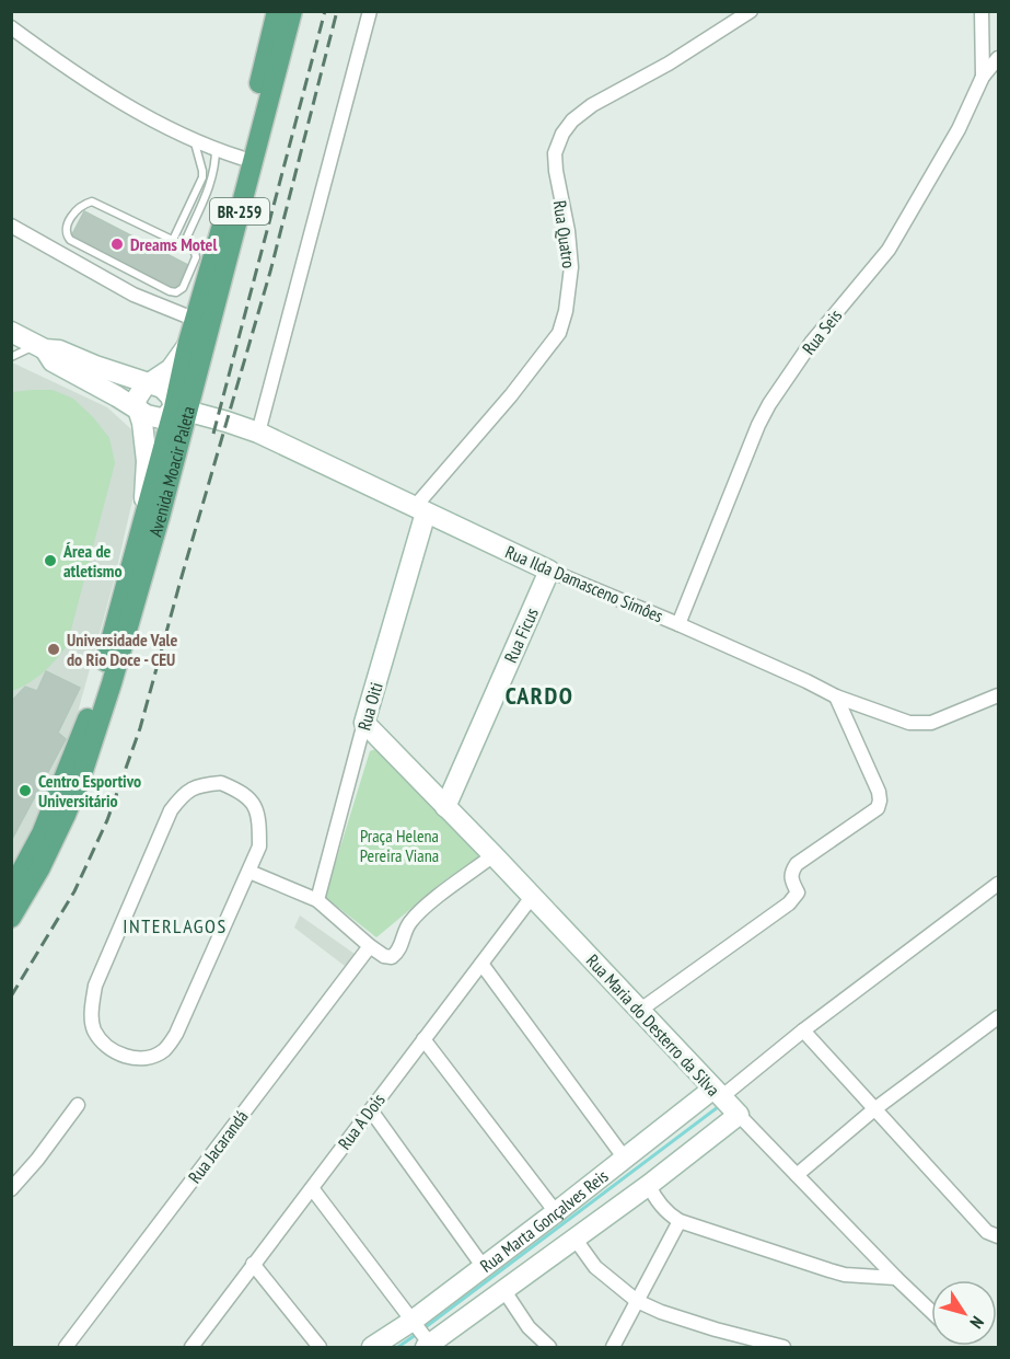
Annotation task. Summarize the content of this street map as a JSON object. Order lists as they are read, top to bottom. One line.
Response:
{"streets":{"main road":["BR-259","Avenida Moacir Paleta"],"street":["Rua Quatro","Rua Seis","Rua Ilda Damasceno Simôes","Rua Ficus","Rua Oiti","Rua Maria do Desterro da Silva","Rua A Dois","Rua Jacarandá","Rua Marta Gonçalves Reis"]},"crossings":[["Rua Quatro","Rua Ilda Damasceno Simôes"],["Rua Quatro","Rua Oiti"],["Rua Seis","Rua Ilda Damasceno Simôes"],["Avenida Moacir Paleta","Rua Ilda Damasceno Simôes"],["Rua Ilda Damasceno Simôes","Rua Ficus"],["Rua Ilda Damasceno Simôes","Rua Oiti"],["Rua Ficus","Rua Maria do Desterro da Silva"],["Rua Oiti","Rua Maria do Desterro da Silva"],["Rua Maria do Desterro da Silva","Rua A Dois"],["Rua Maria do Desterro da Silva","Rua Marta Gonçalves Reis"]],"districts":["CARDO","INTERLAGOS"],"parks":["Praça Helena Pereira Viana"],"places":["Dreams Motel","Área de atletismo","Universidade Vale do Rio Doce - CEU","Centro Esportivo Universitário"],"north":"bottom right"}
